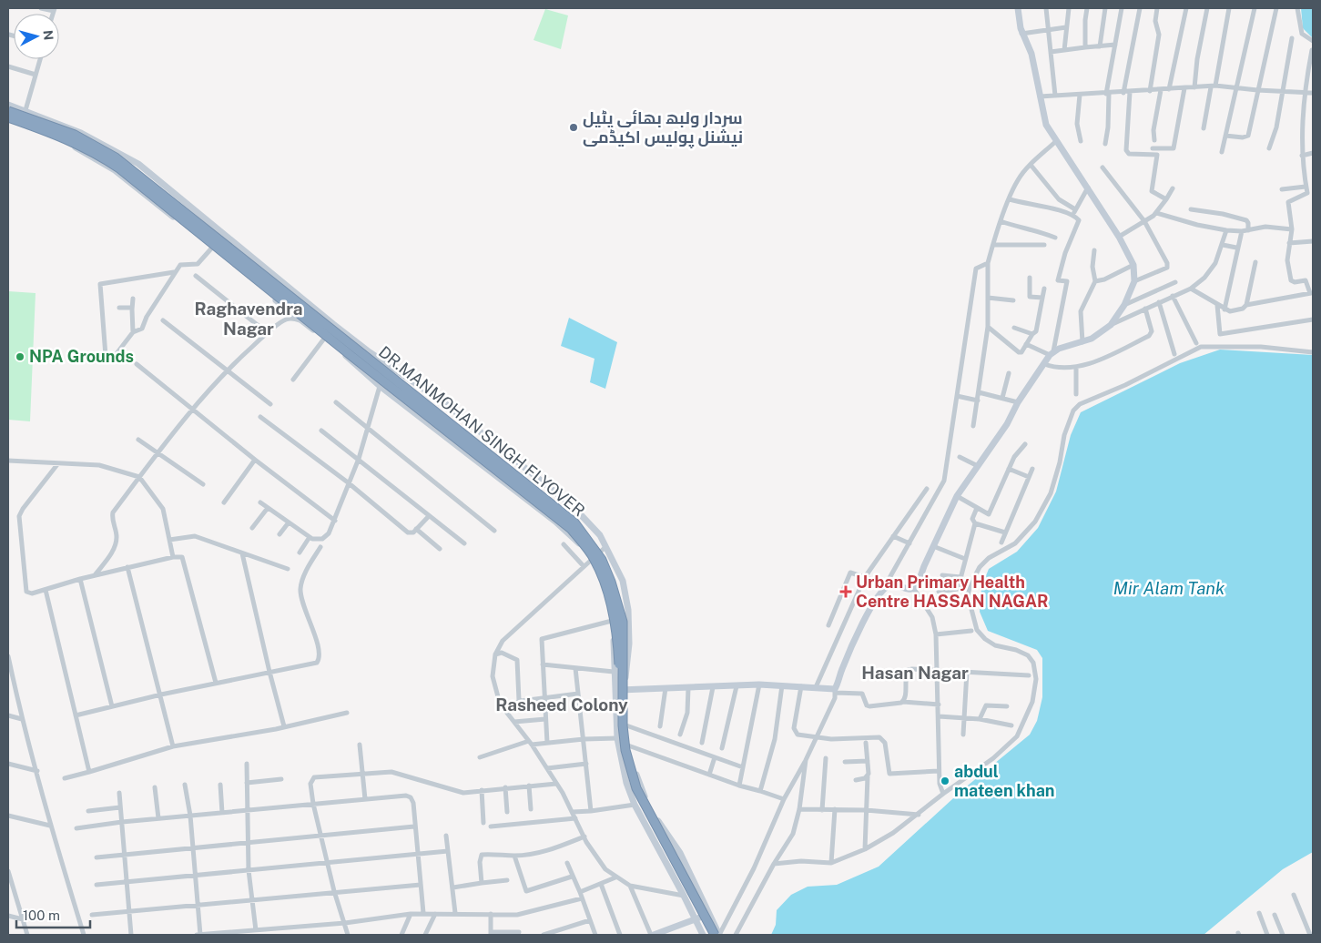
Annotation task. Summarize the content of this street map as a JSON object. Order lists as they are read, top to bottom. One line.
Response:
{"streets":{"highway":["DR.MANMOHAN SINGH FLYOVER"]},"districts":["Raghavendra Nagar","Hasan Nagar","Rasheed Colony"],"water":["Mir Alam Tank"],"places":{"other":["سردار ولبھ بھائی پٹیل نیشنل پولیس اکیڈمی","NPA Grounds","abdul mateen khan"],"health":["Urban Primary Health Centre HASSAN NAGAR"]},"scale_bar":"100 m","north":"right"}
